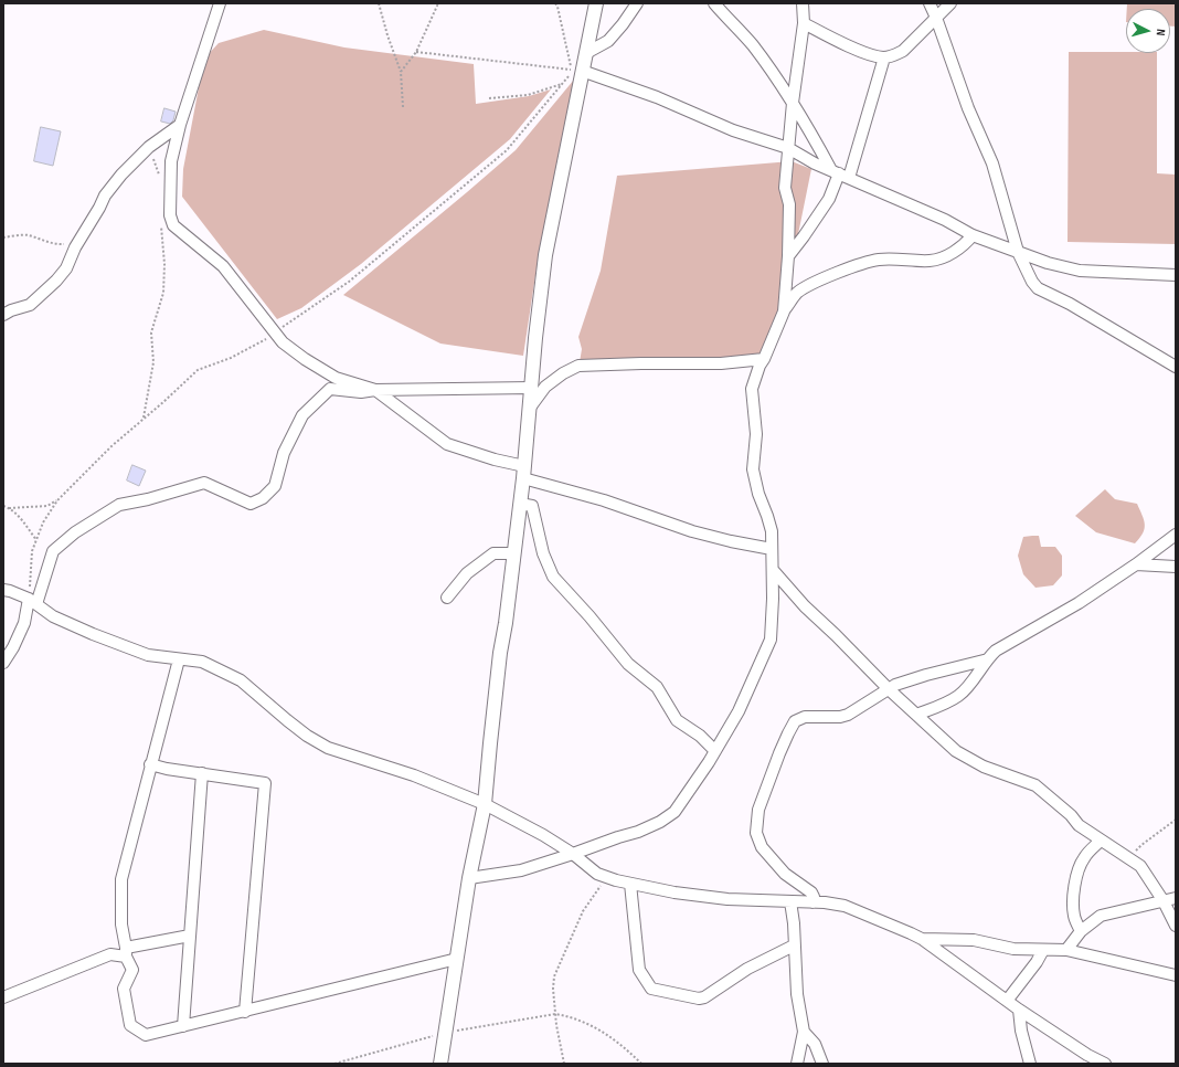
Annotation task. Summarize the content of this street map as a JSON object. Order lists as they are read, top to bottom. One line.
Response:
{"north":"right"}
